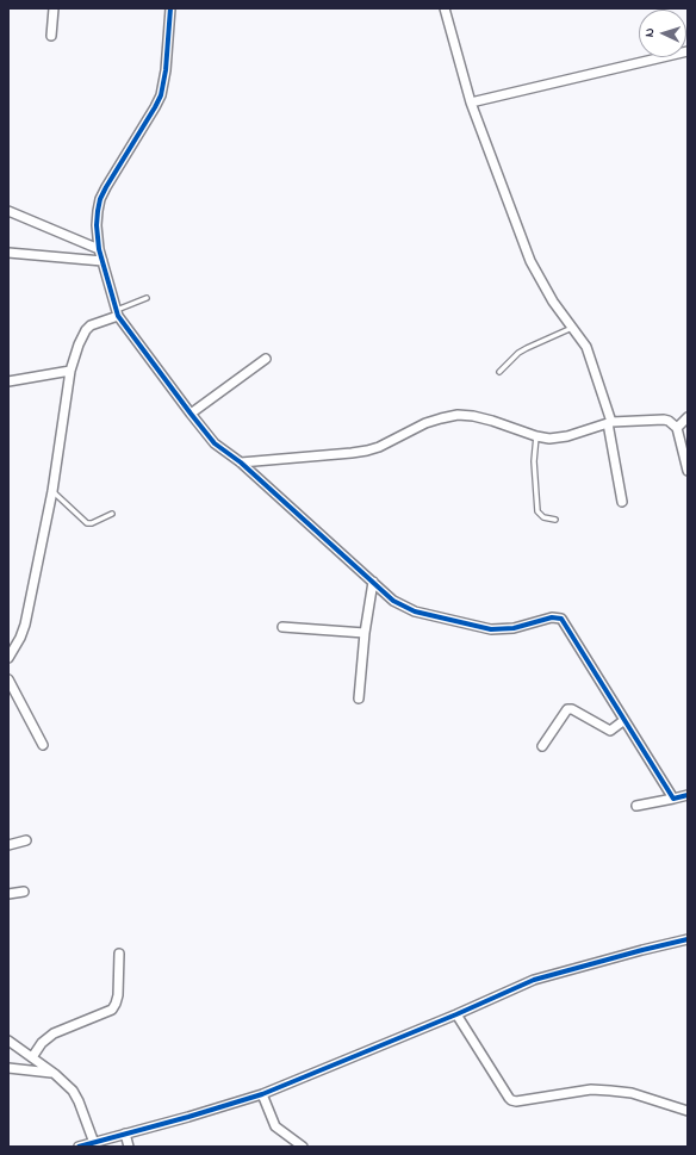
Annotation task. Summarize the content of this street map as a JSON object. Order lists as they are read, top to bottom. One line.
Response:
{"north":"left"}
